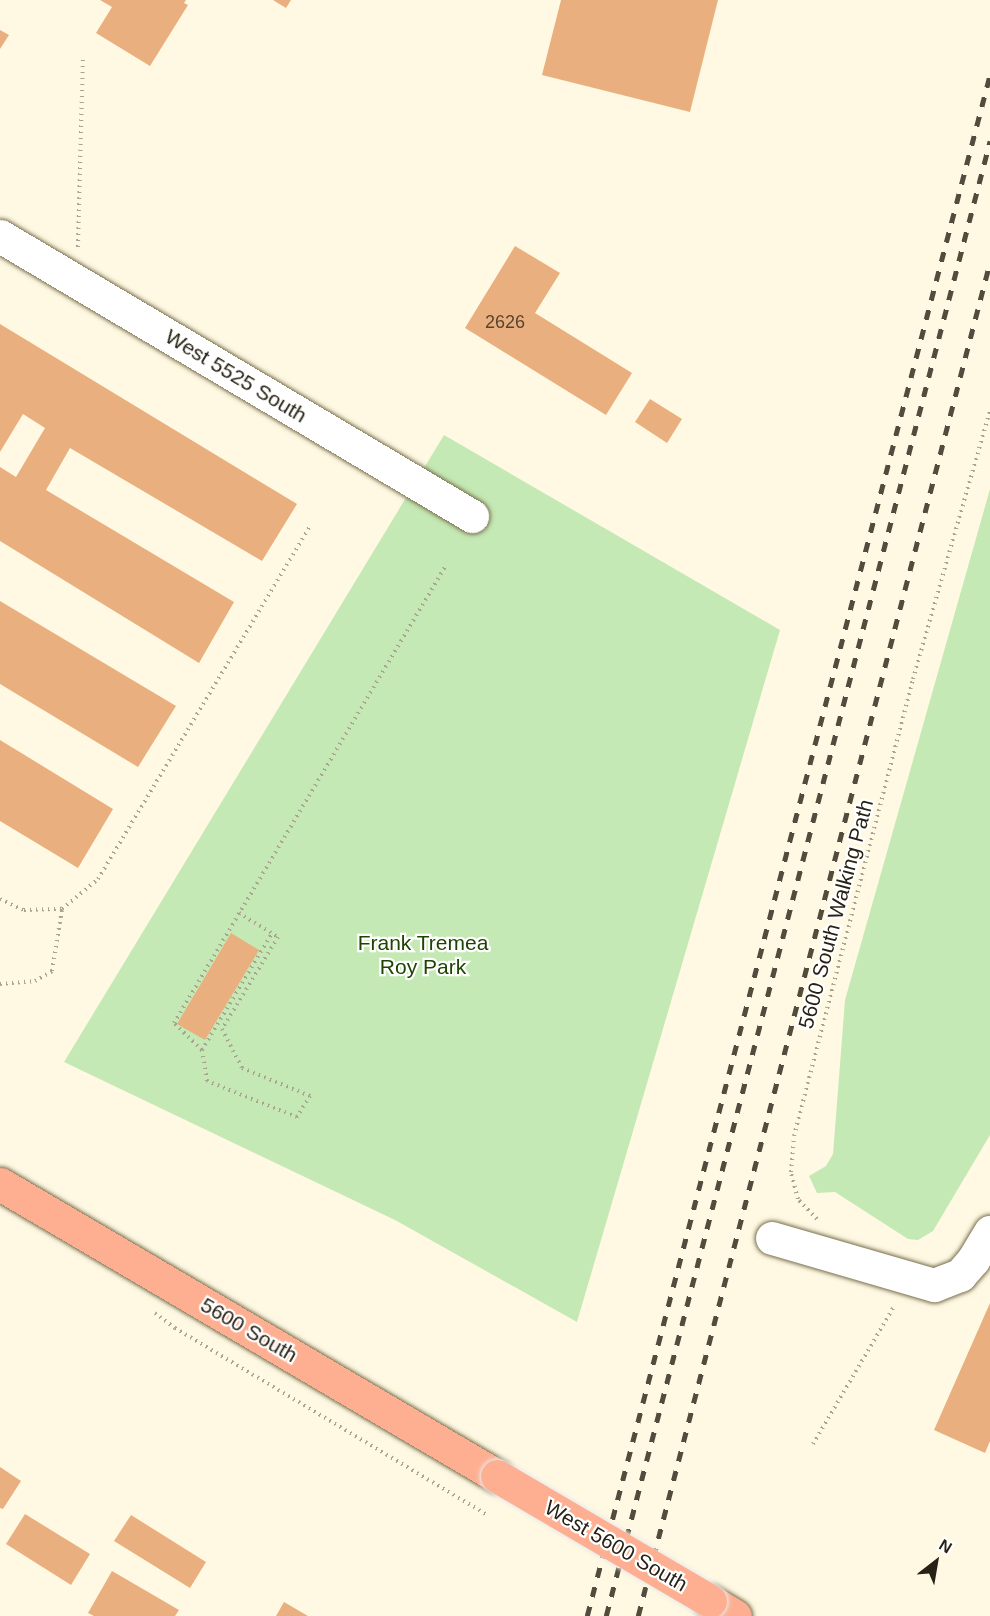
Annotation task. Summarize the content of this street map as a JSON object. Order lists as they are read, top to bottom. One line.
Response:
{"streets":{"main road":["5600 South","West 5600 South"],"street":["West 5525 South"],"path":["5600 South Walking Path"]},"crossings":[["5600 South","West 5600 South"]],"parks":["Frank Tremea Roy Park"],"house_numbers":["2626"],"north":"top right"}
